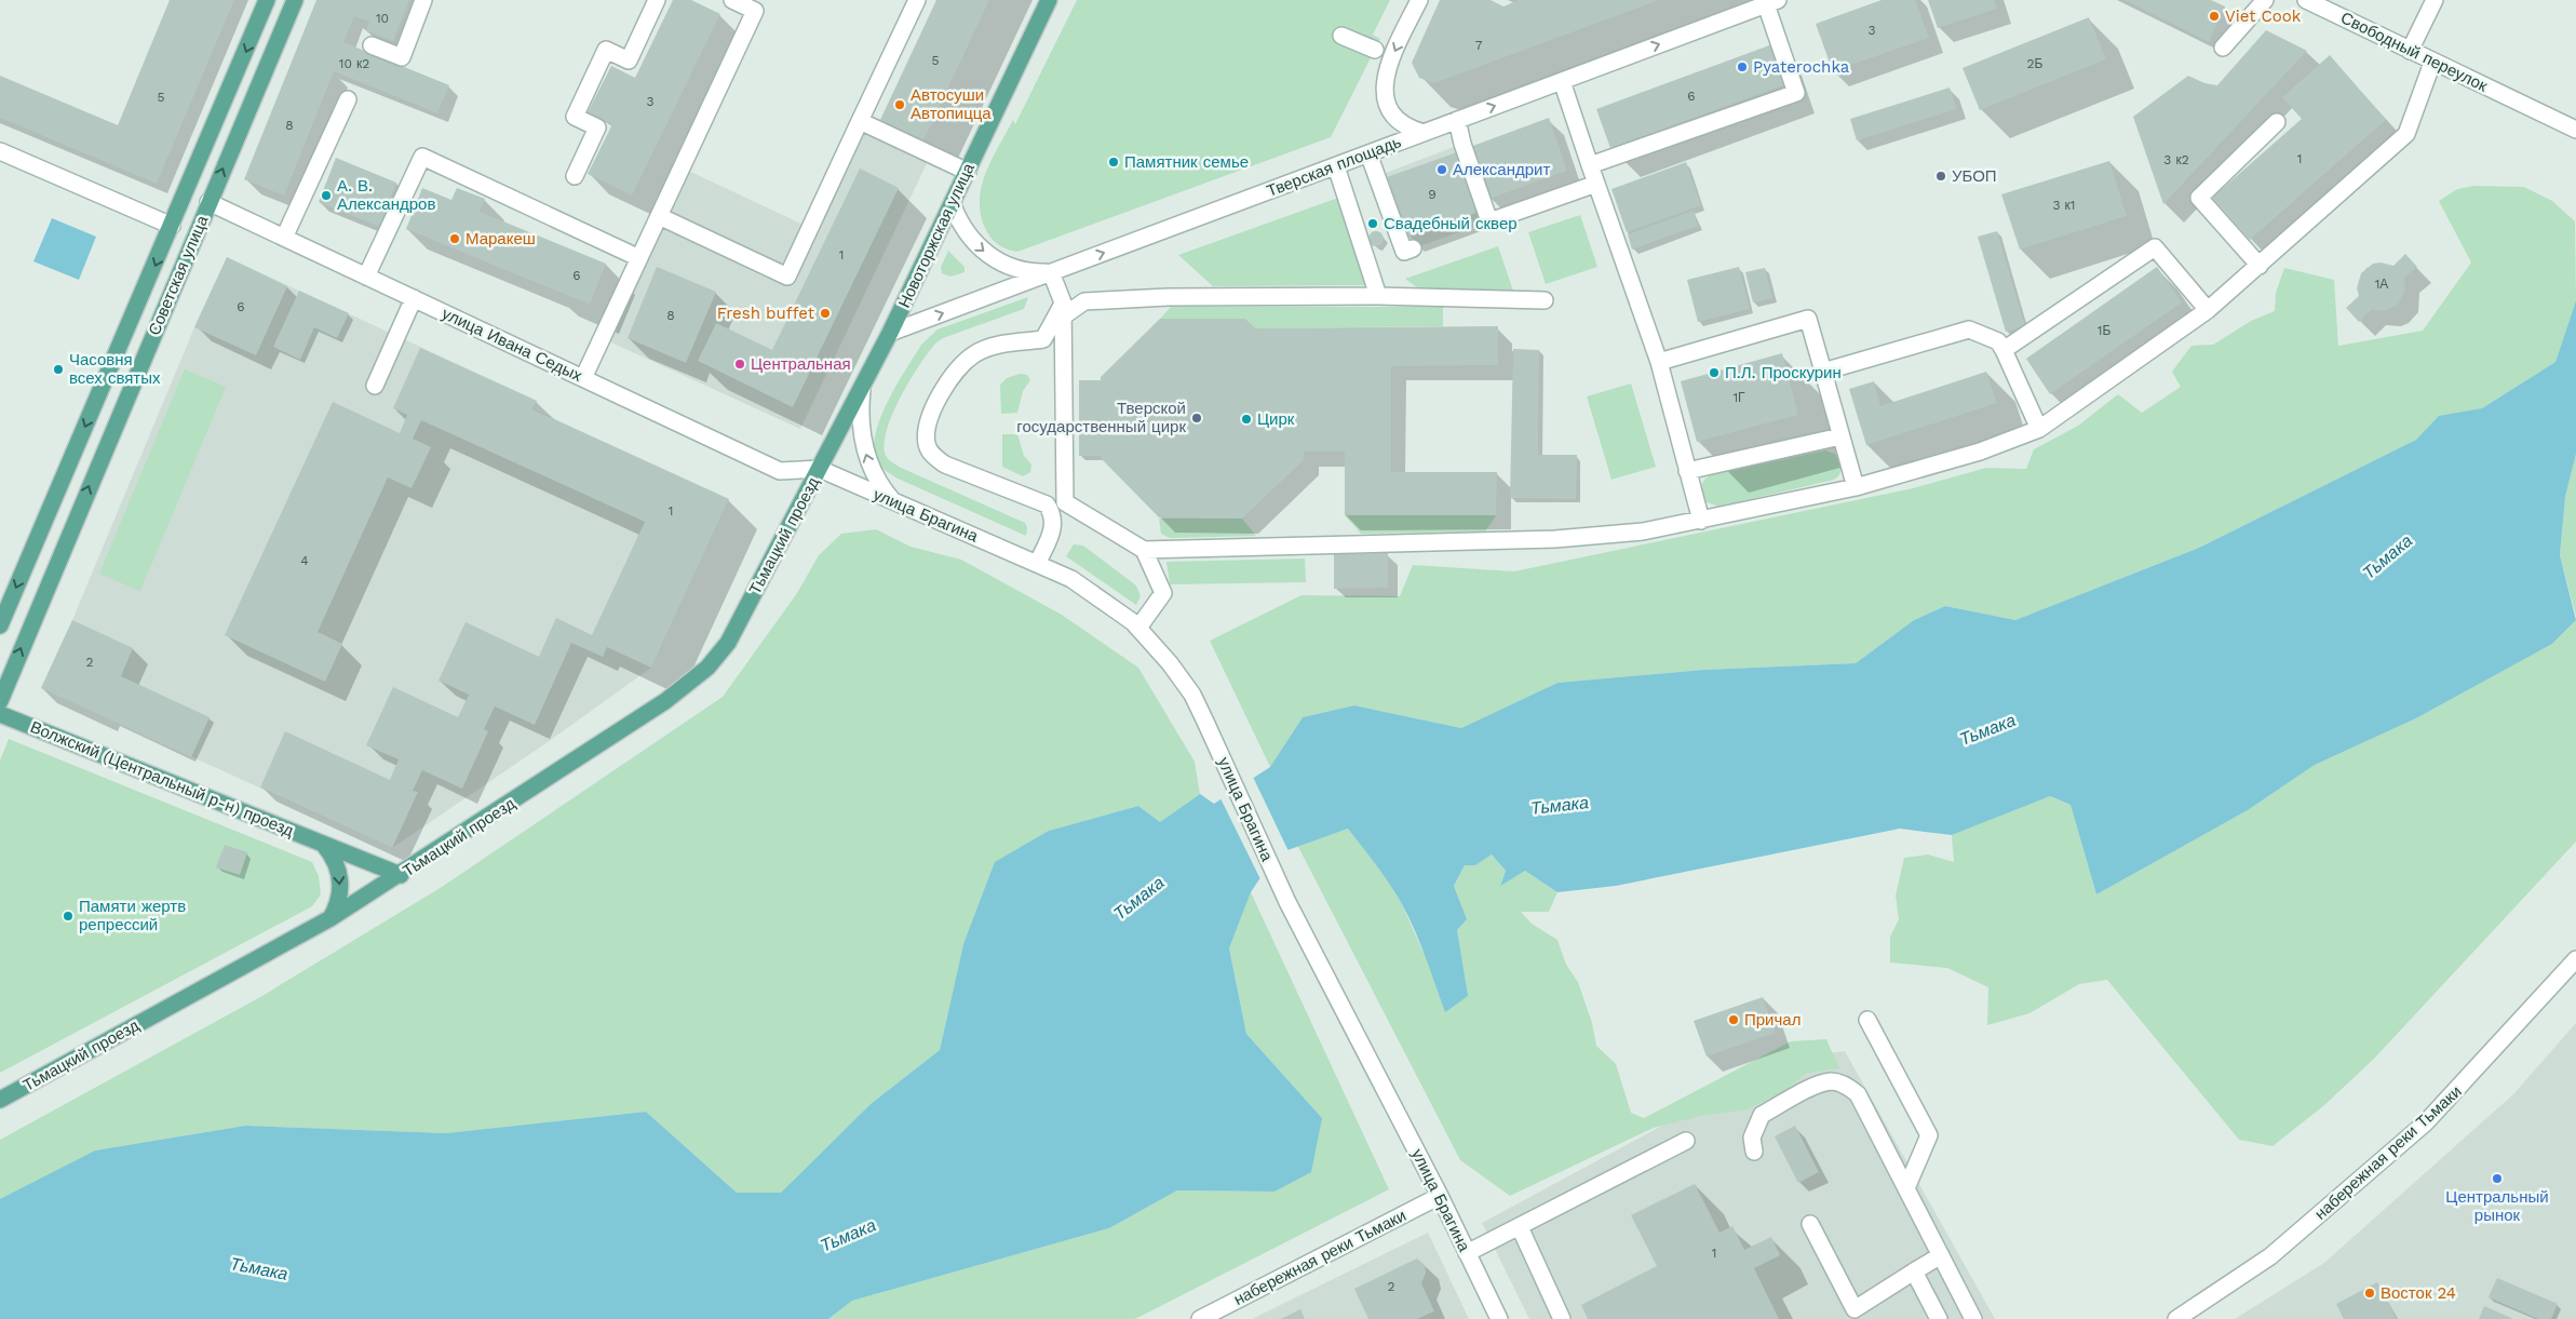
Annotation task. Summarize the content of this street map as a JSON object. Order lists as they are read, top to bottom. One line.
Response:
{"streets":{"main road":["Новоторжская улица","Советская улица","Тьмацкий проезд","Волжский (Центральный р-н) проезд"],"street":["Свободный переулок","Тверская площадь","улица Ивана Седых","улица Брагина","набережная реки Тьмаки"]},"crossings":[["Тверская площадь","Новоторжская улица"],["Новоторжская улица","улица Ивана Седых"],["Новоторжская улица","улица Брагина"],["Новоторжская улица","Тьмацкий проезд"],["Советская улица","улица Ивана Седых"],["улица Ивана Седых","улица Брагина"],["улица Ивана Седых","Тьмацкий проезд"],["улица Брагина","Тьмацкий проезд"],["улица Брагина","набережная реки Тьмаки"],["Тьмацкий проезд","Волжский (Центральный р-н) проезд"]],"water":["Тьмака"],"places":["Viet Cook","Pyaterochka","Автосуши Автопицца","Памятник семье","Александрит","УБОП","А. В. Александров","Свадебный сквер","Маракеш","Fresh buffet","Центральная","Часовня всех святых","П.Л. Проскурин","Тверской государственный цирк","Цирк","Памяти жертв репрессий","Причал","Центральный рынок","Восток 24"],"house_numbers":["10","3","7","5","10 к2","2Б","6","5","3","8","1","3 к2","9","3 к1","1","6","1А","6","8","1Б","1Г","1","4","2","1","2"]}
